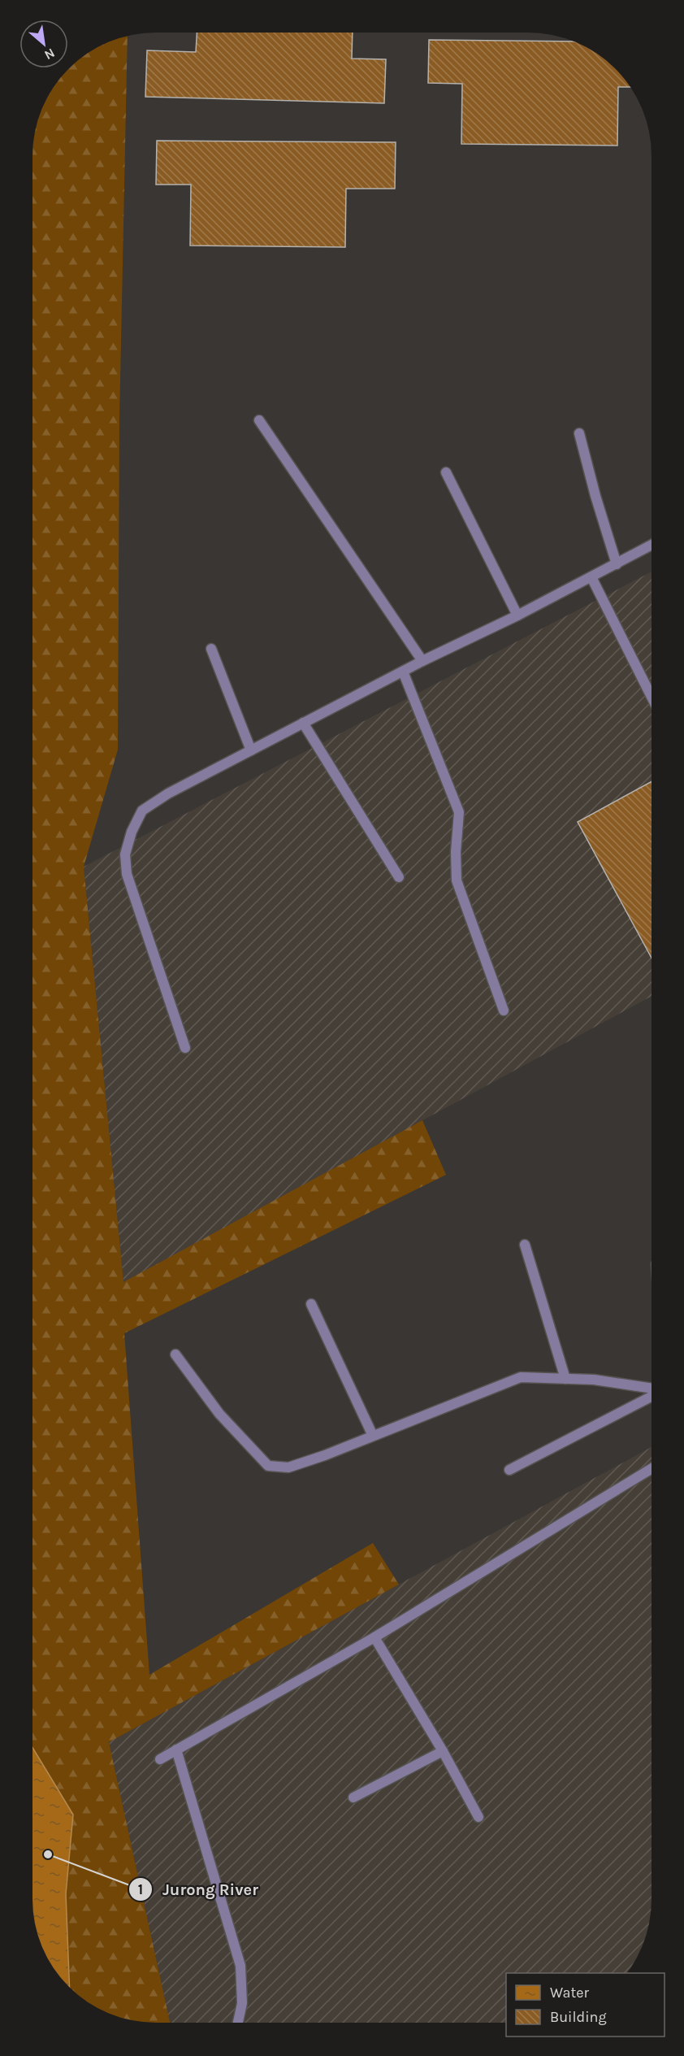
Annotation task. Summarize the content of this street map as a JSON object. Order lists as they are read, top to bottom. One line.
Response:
{"places":["Jurong River"],"legend":["Water","Building"],"north":"bottom right"}
